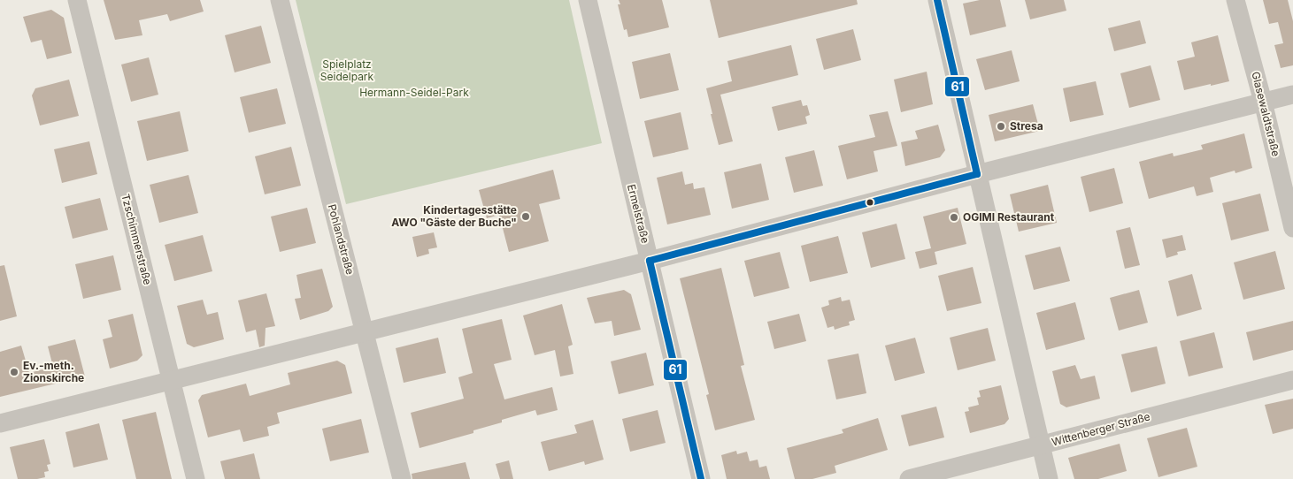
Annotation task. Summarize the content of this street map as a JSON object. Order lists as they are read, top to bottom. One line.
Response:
{"streets":{"street":["Glasewaldtstraße","Ermelstraße","Tzschimmerstraße","Pohlandstraße","Wittenberger Straße"]},"parks":["Spielplatz Seidelpark","Hermann-Seidel-Park"],"places":["Stresa","Kindertagesstätte AWO \"Gäste der Buche\"","OGIMI Restaurant","Ev.-meth. Zionskirche"],"lines":["transit line 61"]}
